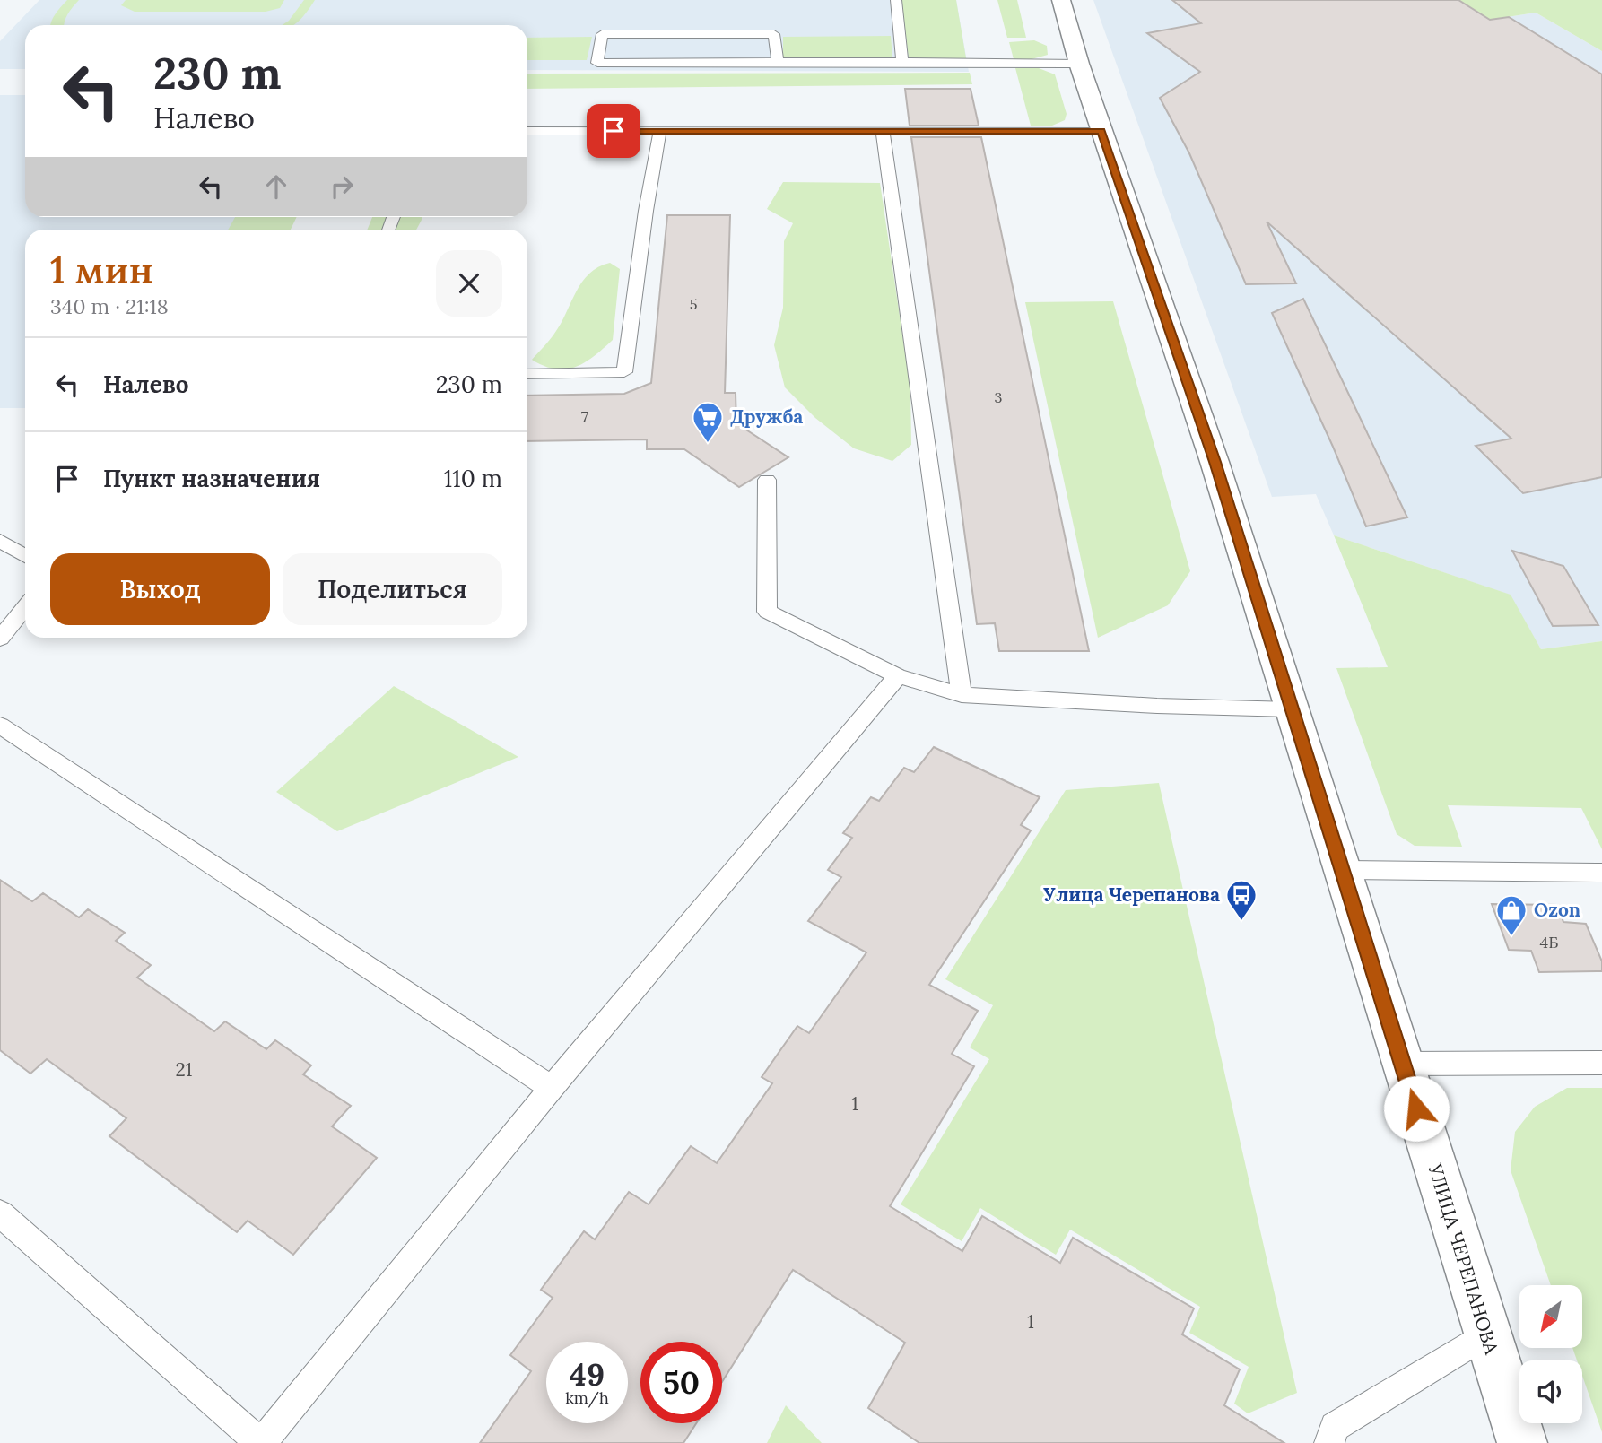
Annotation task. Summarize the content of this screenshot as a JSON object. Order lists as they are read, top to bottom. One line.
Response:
{"streets":{"main road":["УЛИЦА ЧЕРЕПАНОВА"]},"places":{"supermarket":["Дружба"],"bus stop":["Улица Черепанова"],"shop":["Ozon"]},"house_numbers":["5","3","7","4Б","21","1","1"],"north":"bottom left","page":{"turn":["230 m","Налево"],"heading":["1 мин","340 m · 21:18"],"list":[{"name":"Налево","value":"230 m"},{"name":"Пункт назначения","value":"110 m"}],"buttons":["Выход","Поделиться"],"speed":"49 km/h","limit":"50"}}
